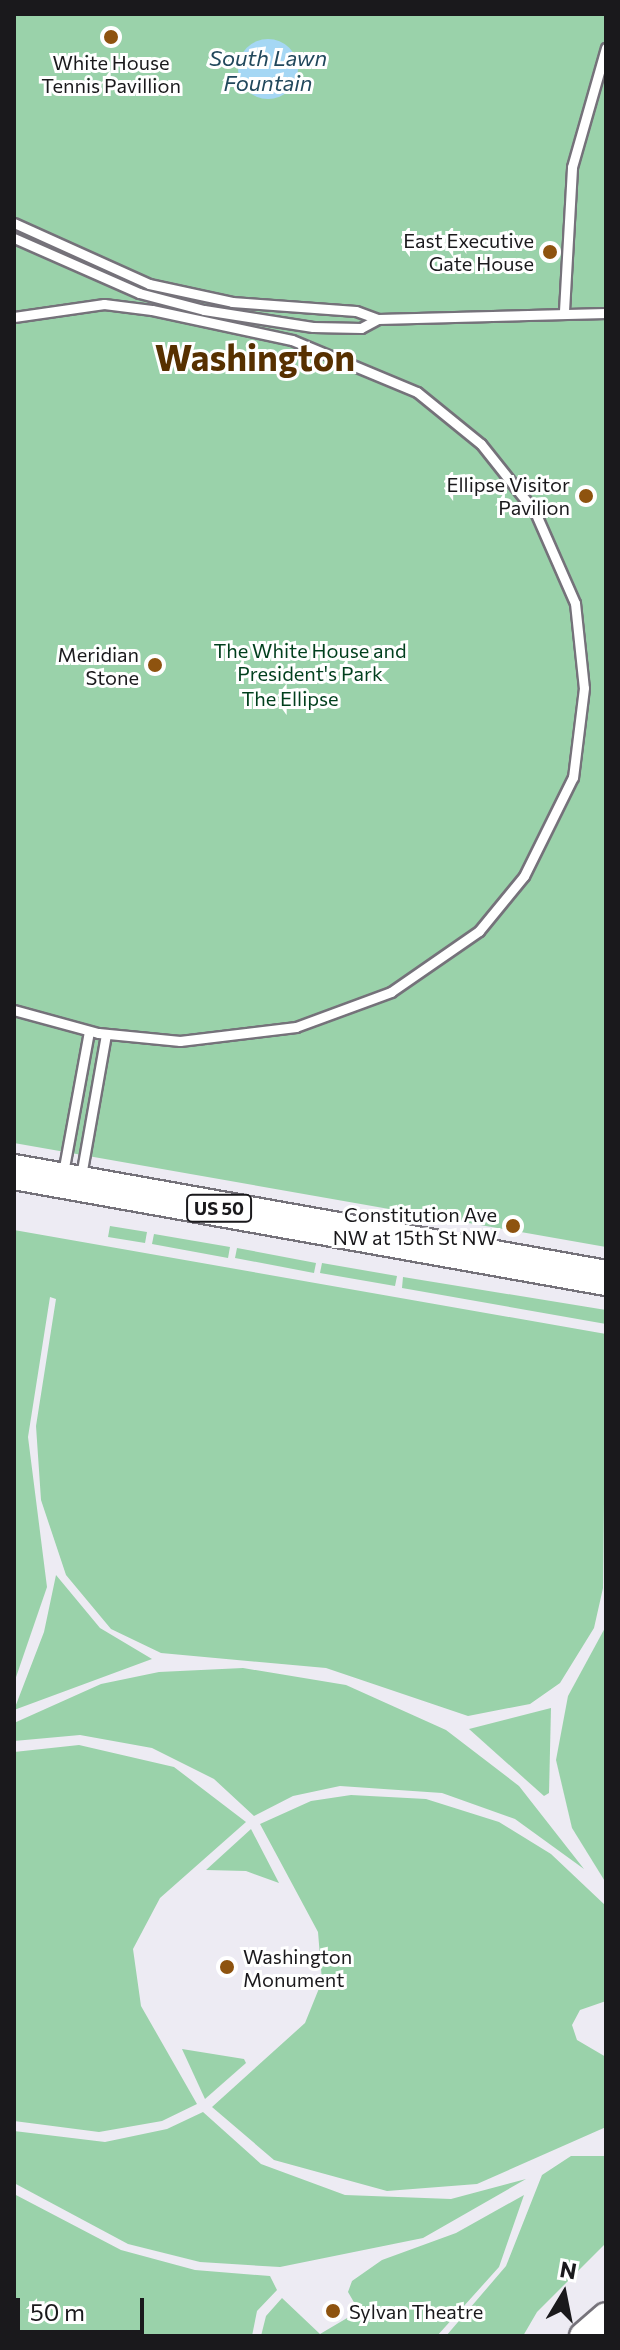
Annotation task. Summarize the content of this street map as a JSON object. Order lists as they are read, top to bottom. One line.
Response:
{"streets":{"highway":["US 50"]},"districts":["Washington"],"water":["South Lawn Fountain"],"parks":["The White House and President's Park","The Ellipse"],"places":["White House Tennis Pavillion","East Executive Gate House","Ellipse Visitor Pavilion","Meridian Stone","Constitution Ave NW at 15th St NW","Washington Monument","Sylvan Theatre"],"scale_bar":"50 m","north":"top"}
